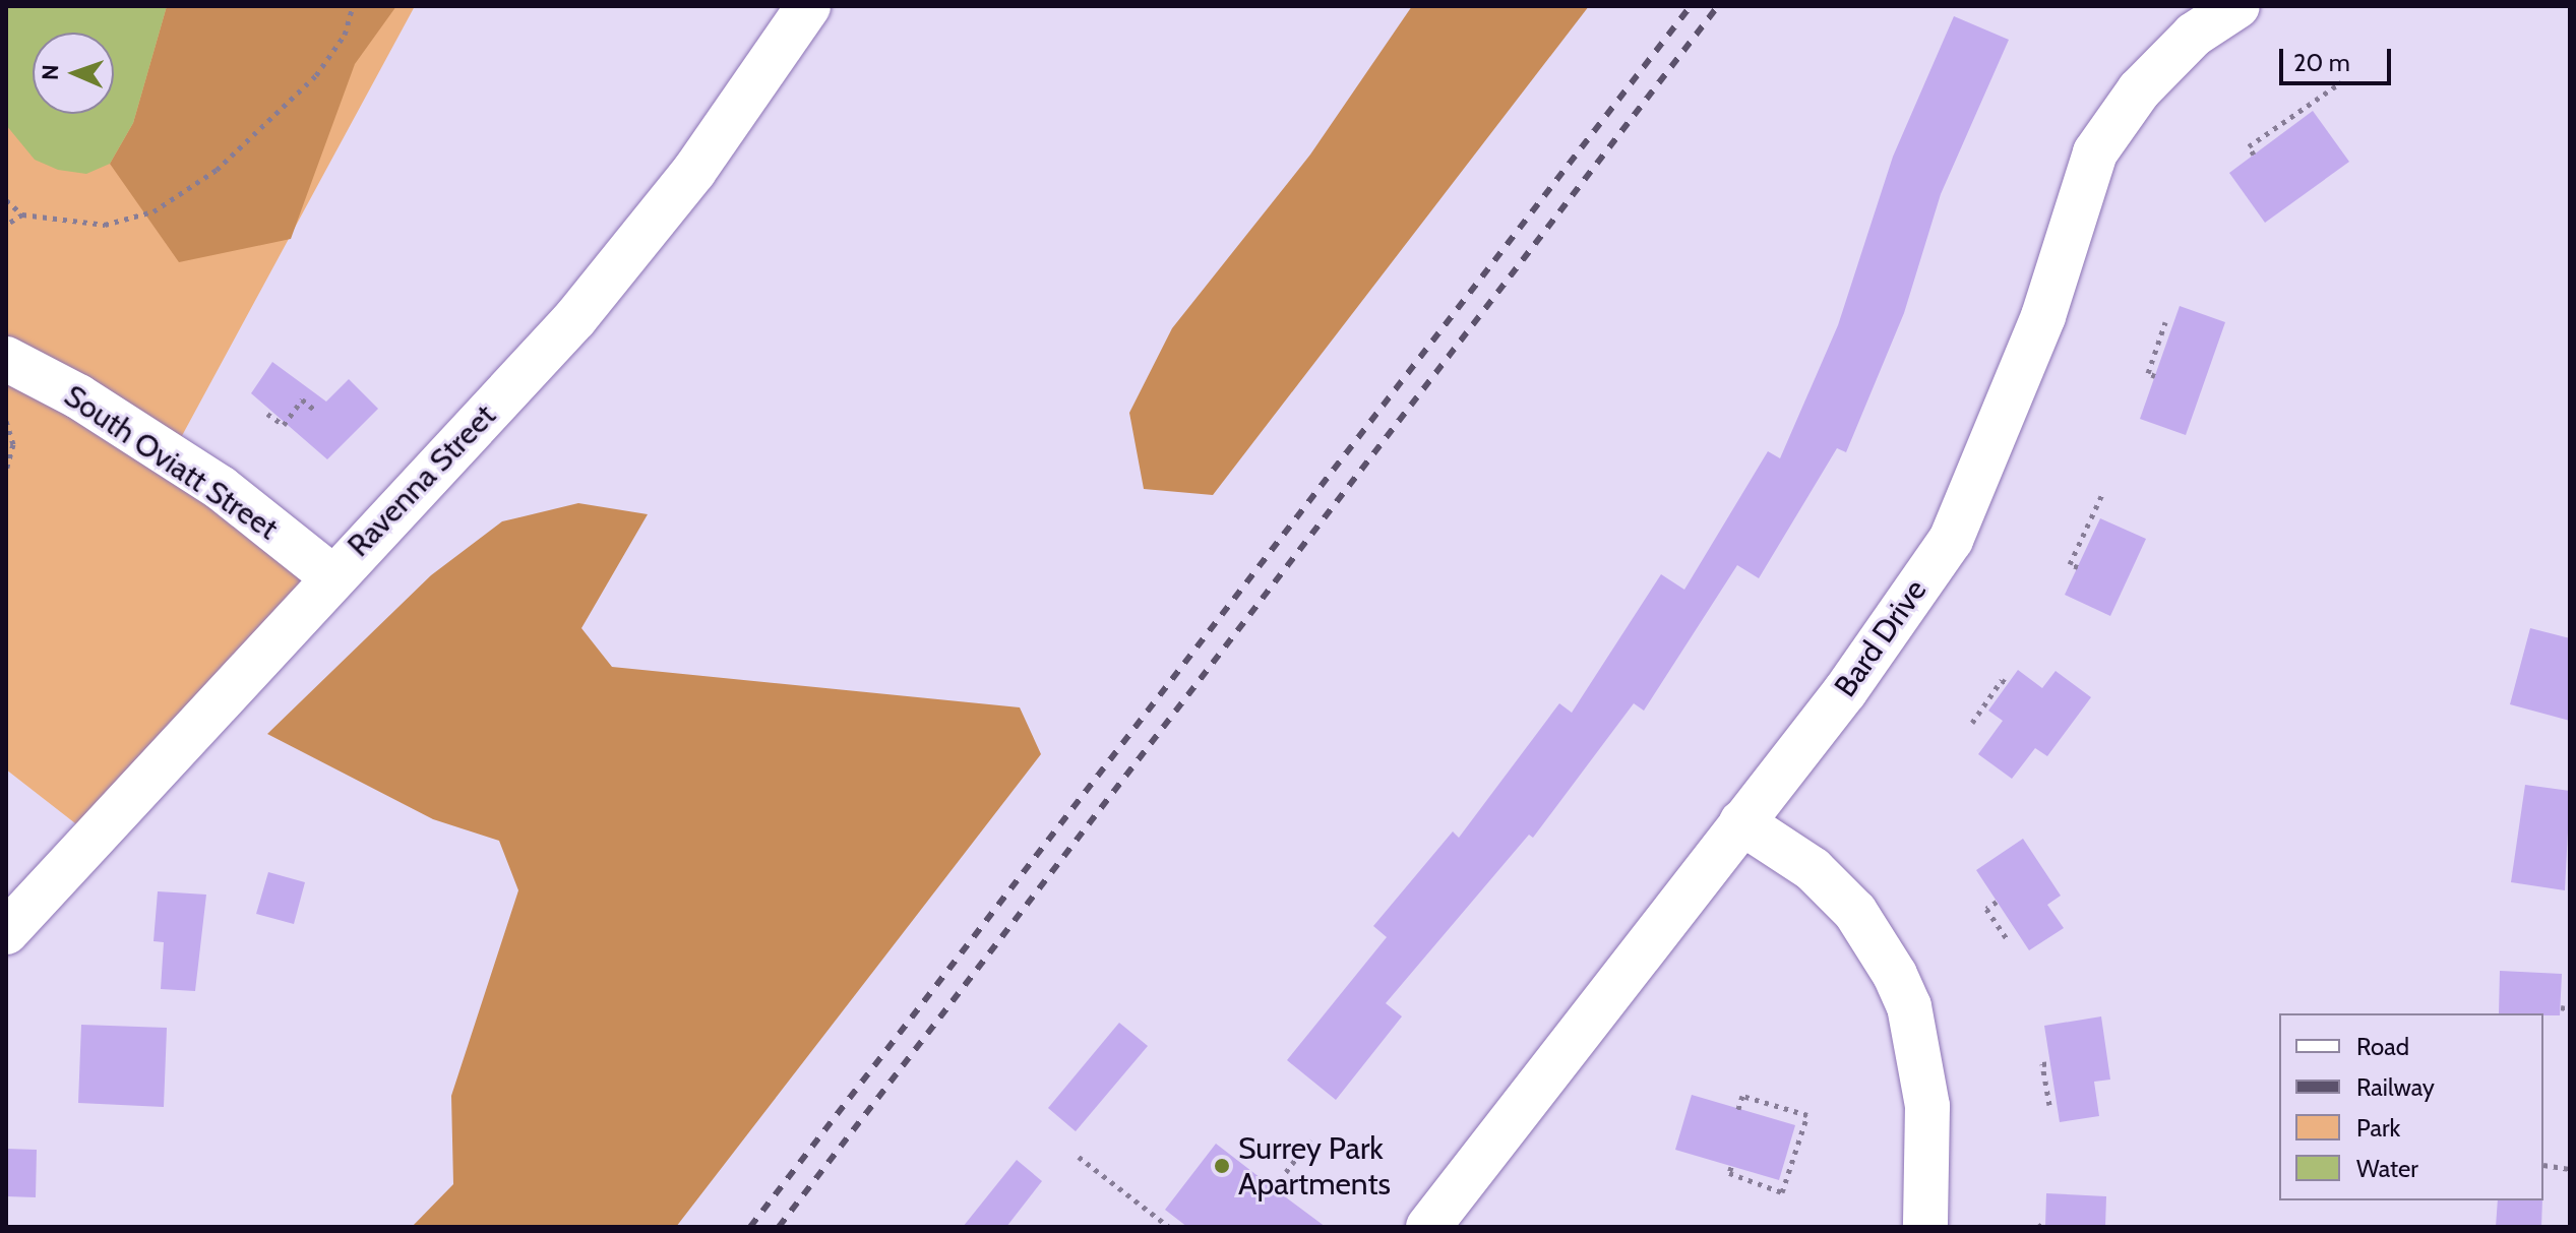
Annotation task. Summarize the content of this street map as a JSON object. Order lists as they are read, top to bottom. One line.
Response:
{"streets":{"street":["South Oviatt Street","Ravenna Street","Bard Drive"]},"crossings":[["South Oviatt Street","Ravenna Street"]],"places":["Surrey Park Apartments"],"legend":["Road","Railway","Park","Water"],"scale_bar":"20 m","north":"left"}
